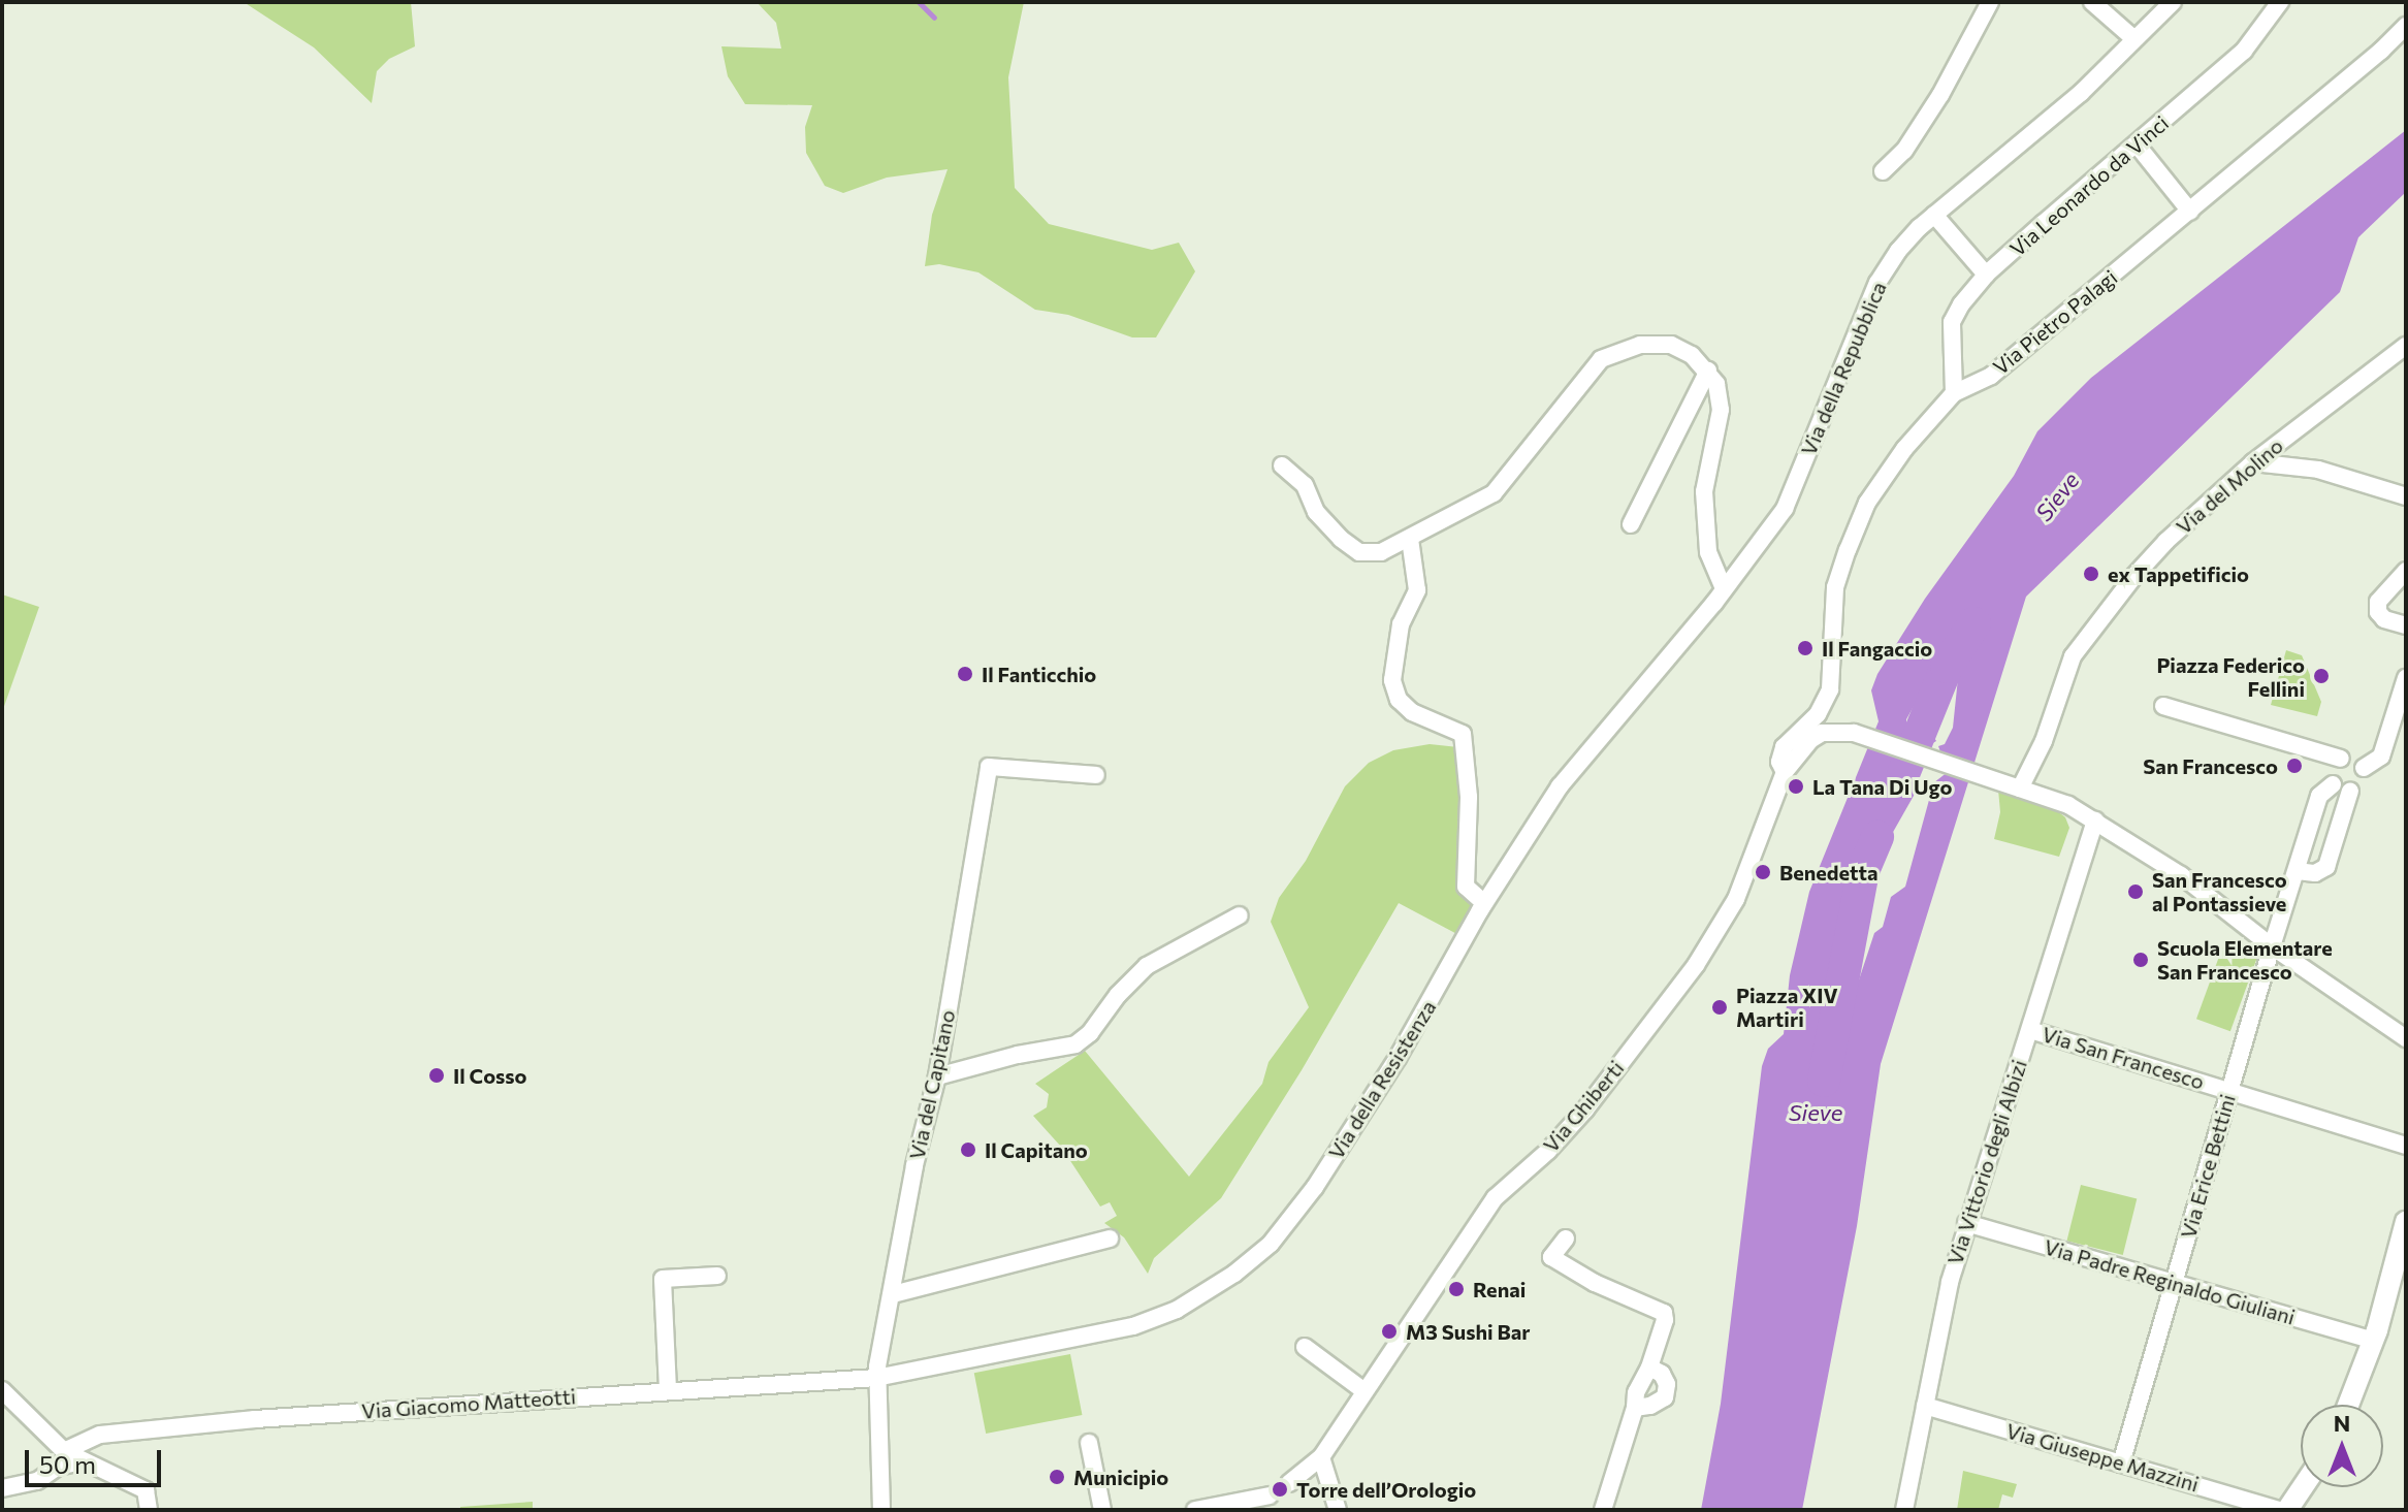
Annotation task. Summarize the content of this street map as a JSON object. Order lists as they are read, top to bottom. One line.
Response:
{"streets":{"street":["Via Leonardo da Vinci","Via Pietro Palagi","Via della Repubblica","Via del Molino","Via San Francesco","Via della Resistenza","Via del Capitano","Via Ghiberti","Via Vittorio degli Albizi","Via Erice Bettini","Via Padre Reginaldo Giuliani","Via Giacomo Matteotti","Via Giuseppe Mazzini"]},"crossings":[["Via Leonardo da Vinci","Via Pietro Palagi"],["Via Pietro Palagi","Via Ghiberti"],["Via della Repubblica","Via della Resistenza"],["Via del Molino","Via Ghiberti"],["Via San Francesco","Via Vittorio degli Albizi"],["Via San Francesco","Via Erice Bettini"],["Via della Resistenza","Via del Capitano"],["Via della Resistenza","Via Giacomo Matteotti"],["Via del Capitano","Via Giacomo Matteotti"],["Via Vittorio degli Albizi","Via Padre Reginaldo Giuliani"],["Via Vittorio degli Albizi","Via Giuseppe Mazzini"],["Via Erice Bettini","Via Padre Reginaldo Giuliani"],["Via Erice Bettini","Via Giuseppe Mazzini"]],"water":["Sieve"],"places":["ex Tappetificio","Il Fangaccio","Il Fanticchio","Piazza Federico Fellini","San Francesco","La Tana Di Ugo","Benedetta","San Francesco al Pontassieve","Scuola Elementare San Francesco","Piazza XIV Martiri","Il Cosso","Il Capitano","Renai","M3 Sushi Bar","Municipio","Torre dell’Orologio"],"scale_bar":"50 m","north":"top"}
